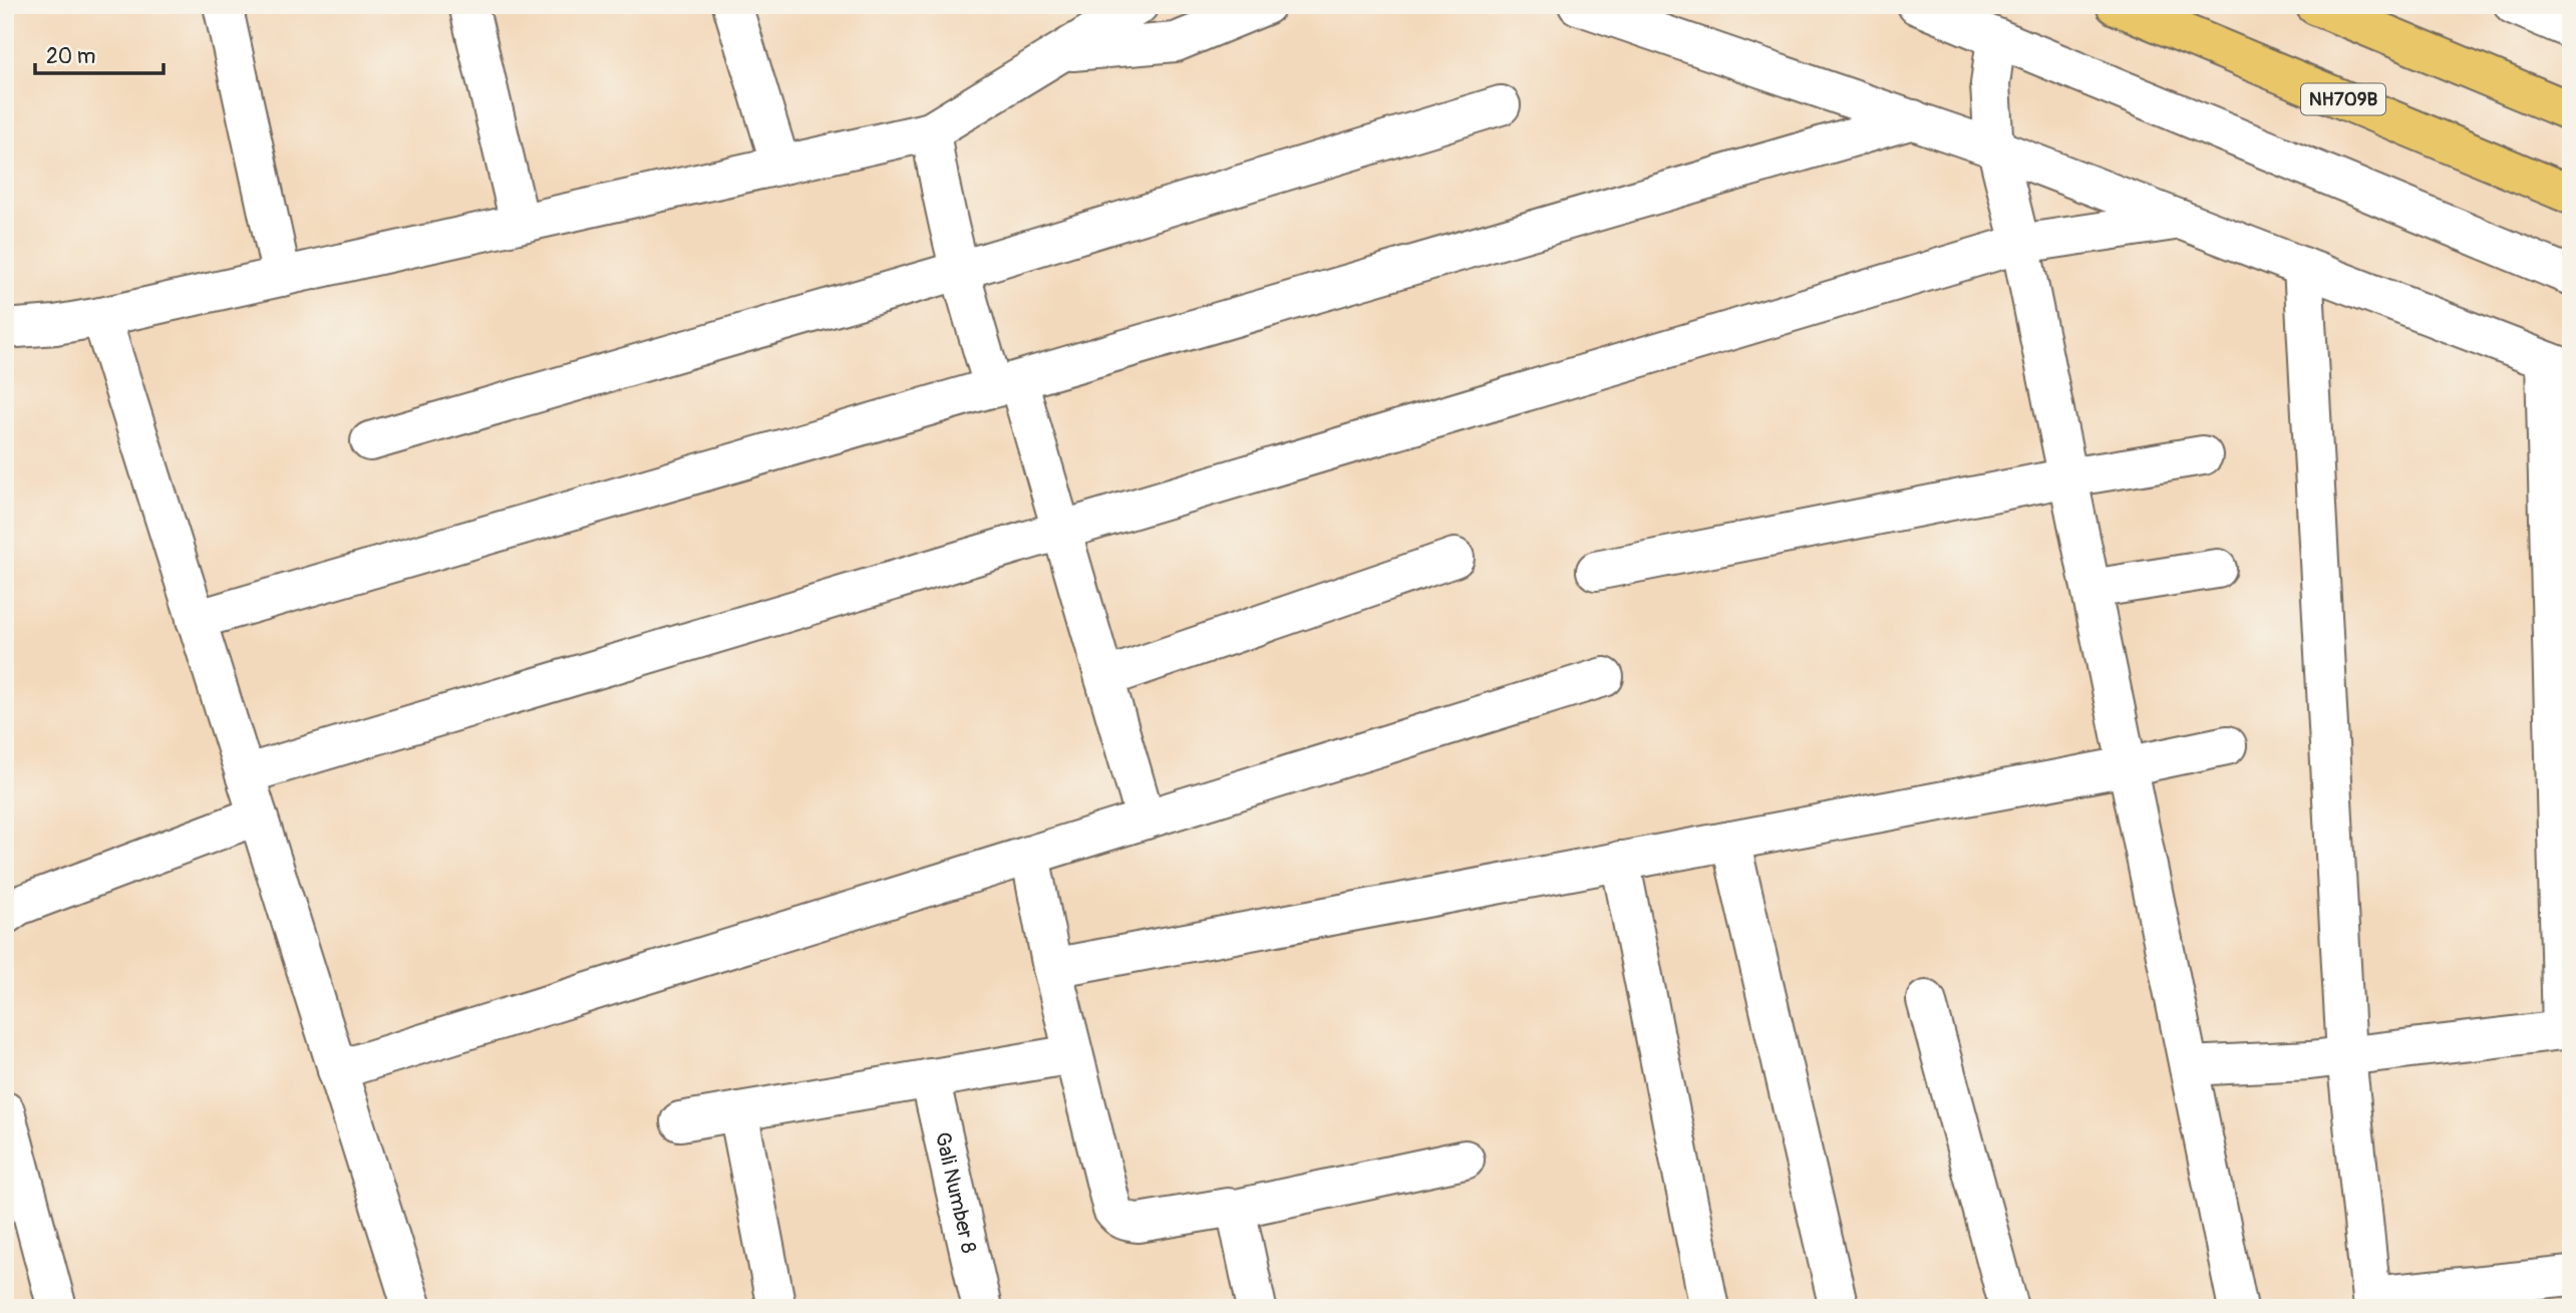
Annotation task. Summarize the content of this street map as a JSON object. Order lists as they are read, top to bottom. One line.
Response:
{"streets":{"highway":["NH709B"],"street":["Gali Number 8"]},"scale_bar":"20 m"}
